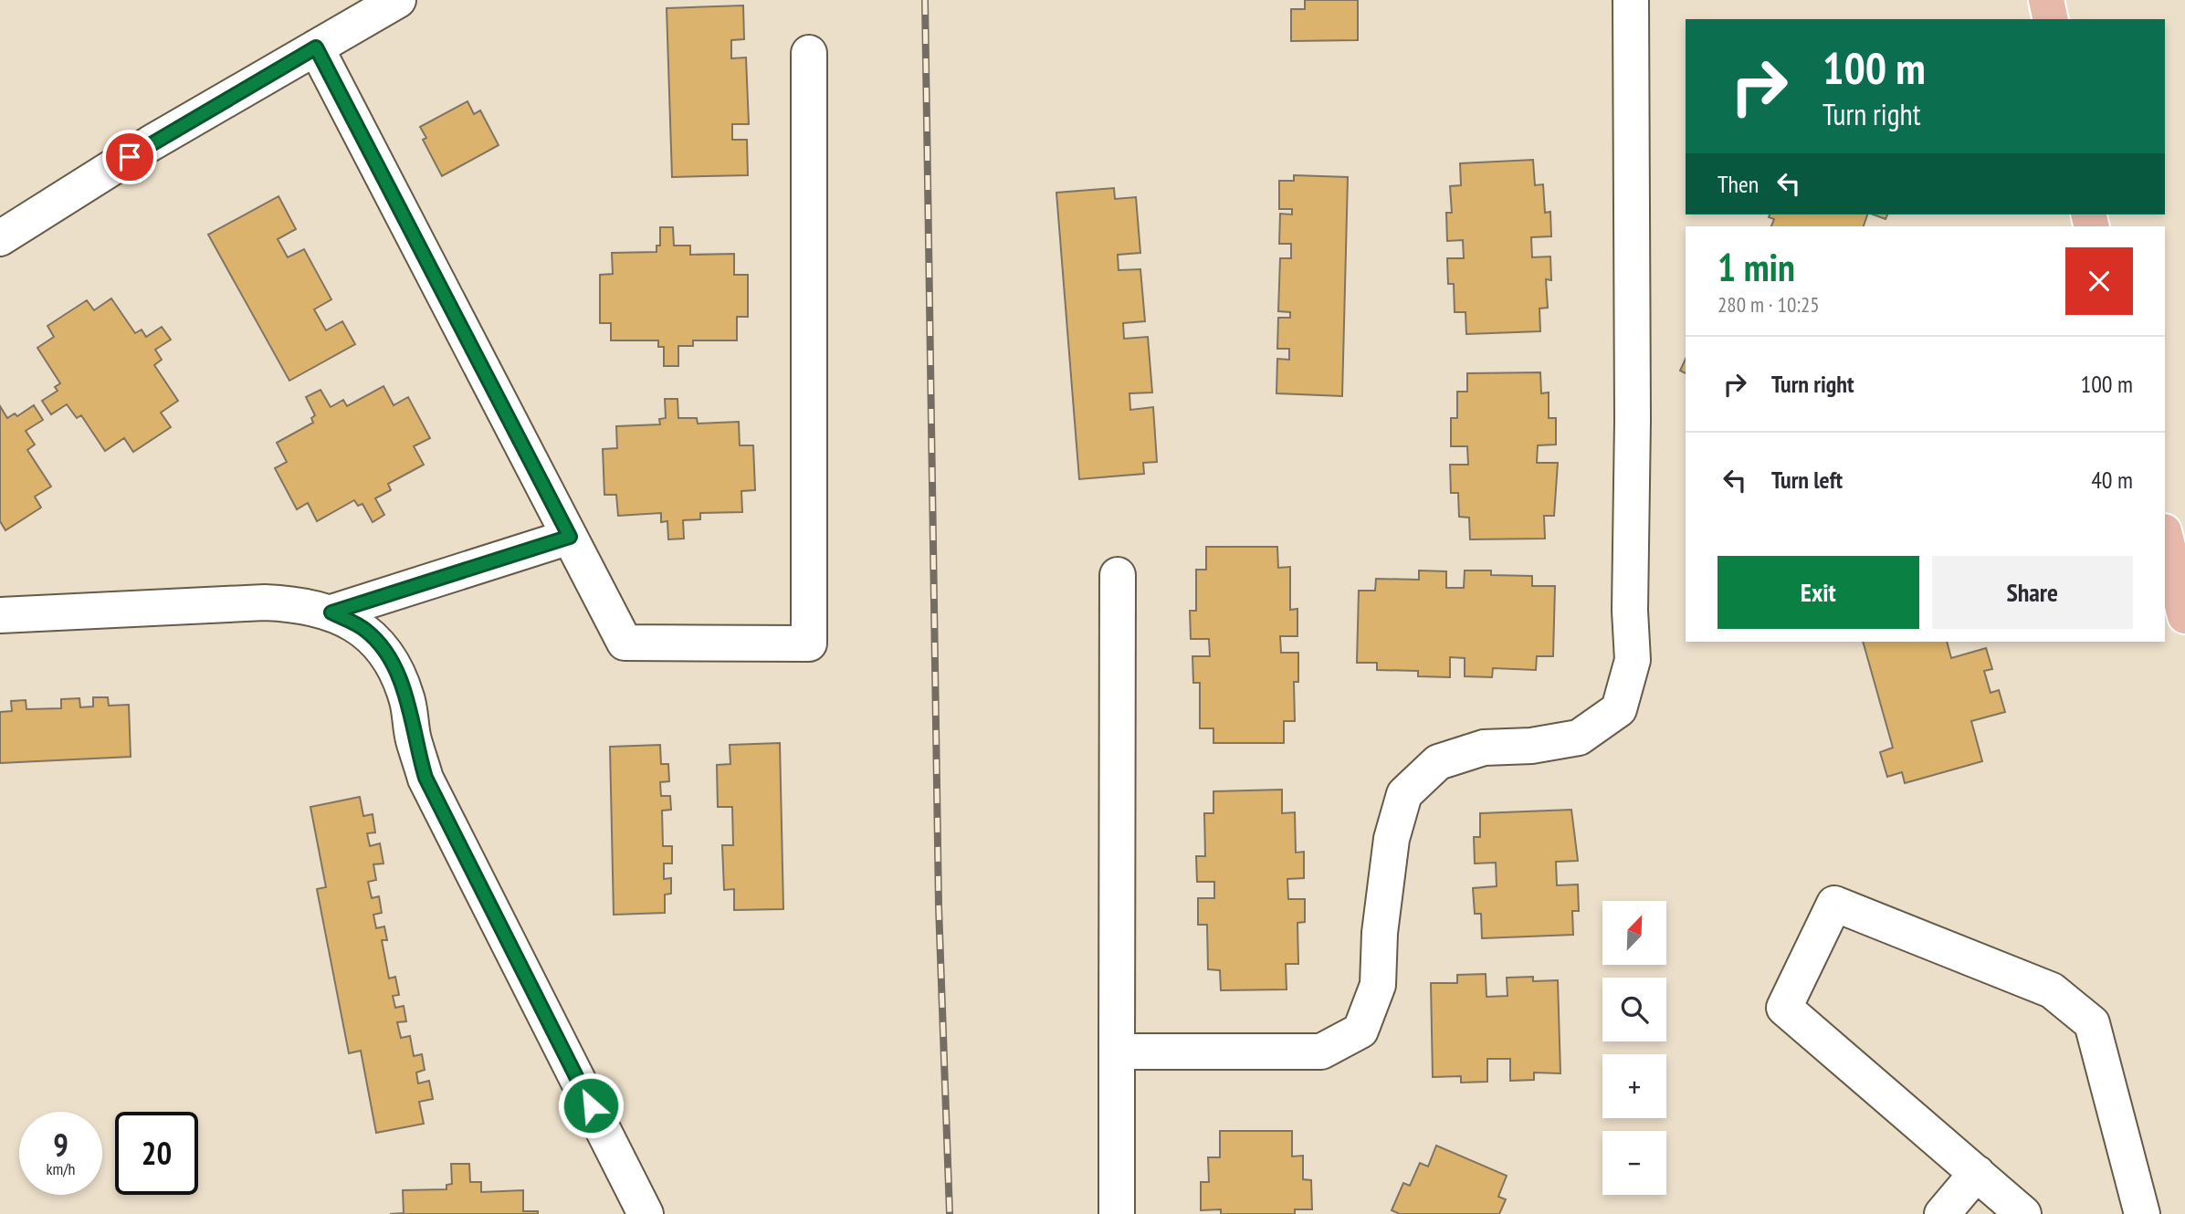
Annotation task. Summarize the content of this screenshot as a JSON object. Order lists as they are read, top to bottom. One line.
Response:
{"north":"top right","page":{"turn":["100 m","Turn right"],"then":"Then","heading":["1 min","280 m · 10:25"],"list":[{"name":"Turn right","value":"100 m"},{"name":"Turn left","value":"40 m"}],"buttons":["Exit","Share"],"map_buttons":["+","−"],"speed":"9 km/h","limit":"20"}}
